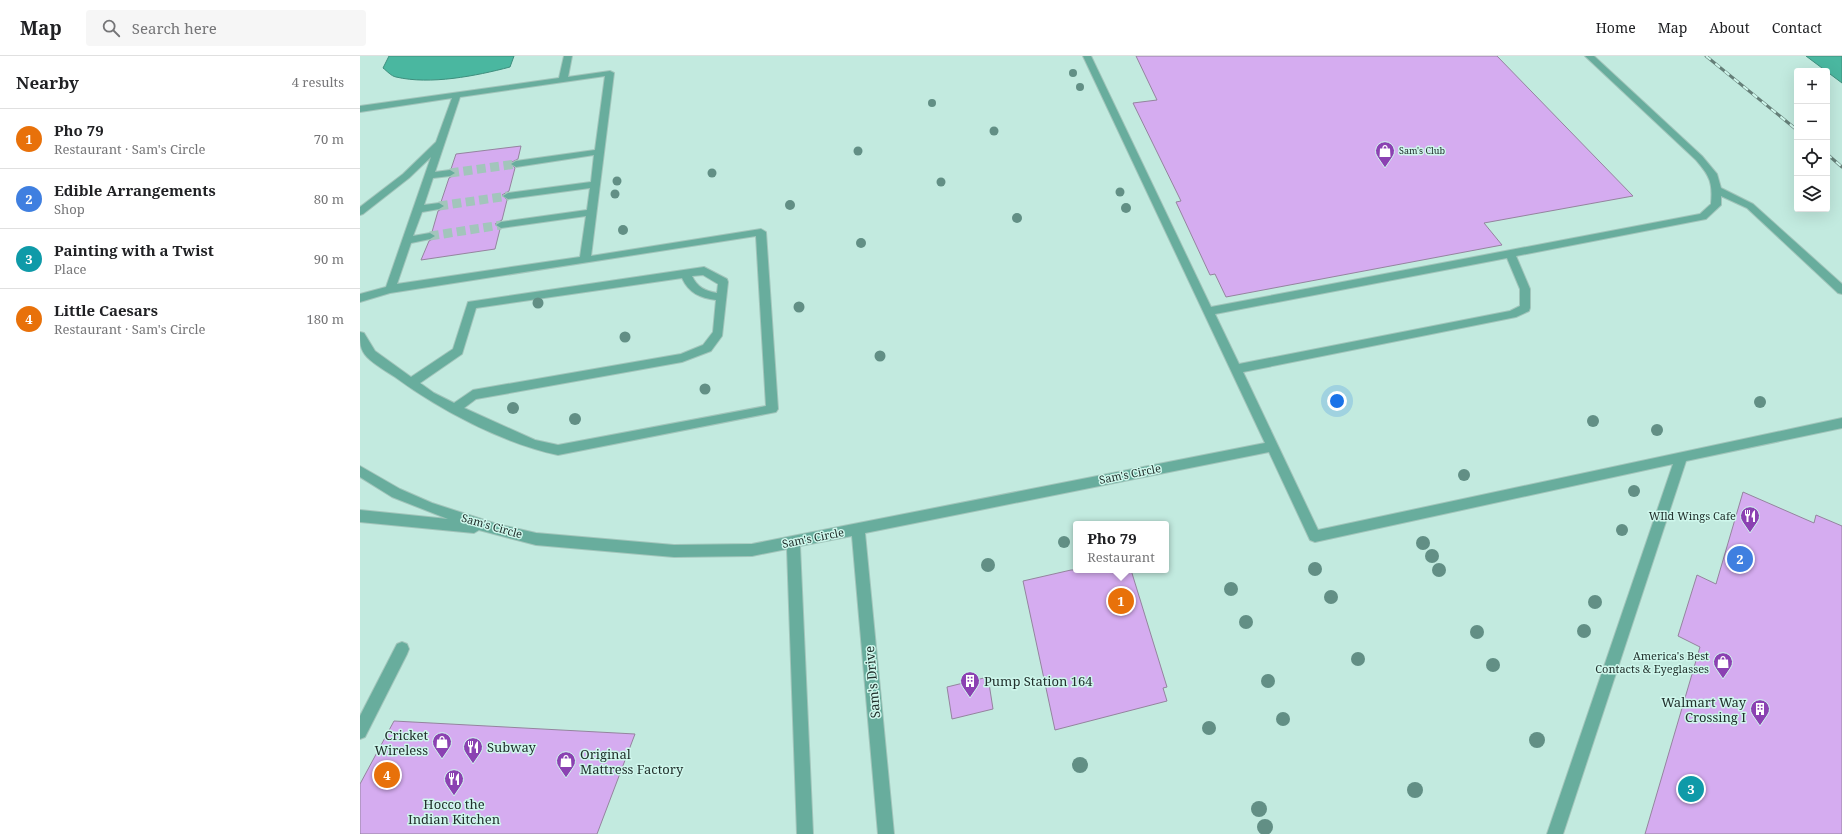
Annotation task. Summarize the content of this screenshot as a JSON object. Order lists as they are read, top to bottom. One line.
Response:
{"streets":{"street":["Sam's Circle","Sam's Drive"]},"crossings":[["Sam's Circle","Sam's Drive"]],"places":{"shop":["Sam's Club","America's Best Contacts & Eyeglasses","Cricket Wireless","Original Mattress Factory"],"restaurant":["WIld Wings Cafe","Subway","Hocco the Indian Kitchen"],"building":["Pump Station 164","Walmart Way Crossing I"]},"page":{"header":"Map","search":"Search here","nav":["Home","Map","About","Contact"],"heading":["Nearby","4 results"],"map_buttons":["+","−"],"list":[{"mark":"1","name":"Pho 79","note":"Restaurant · Sam's Circle","value":"70 m"},{"mark":"2","name":"Edible Arrangements","note":"Shop","value":"80 m"},{"mark":"3","name":"Painting with a Twist","note":"Place","value":"90 m"},{"mark":"4","name":"Little Caesars","note":"Restaurant · Sam's Circle","value":"180 m"}],"popup":["Pho 79","Restaurant"],"pins":["2","1","4","3"]}}
